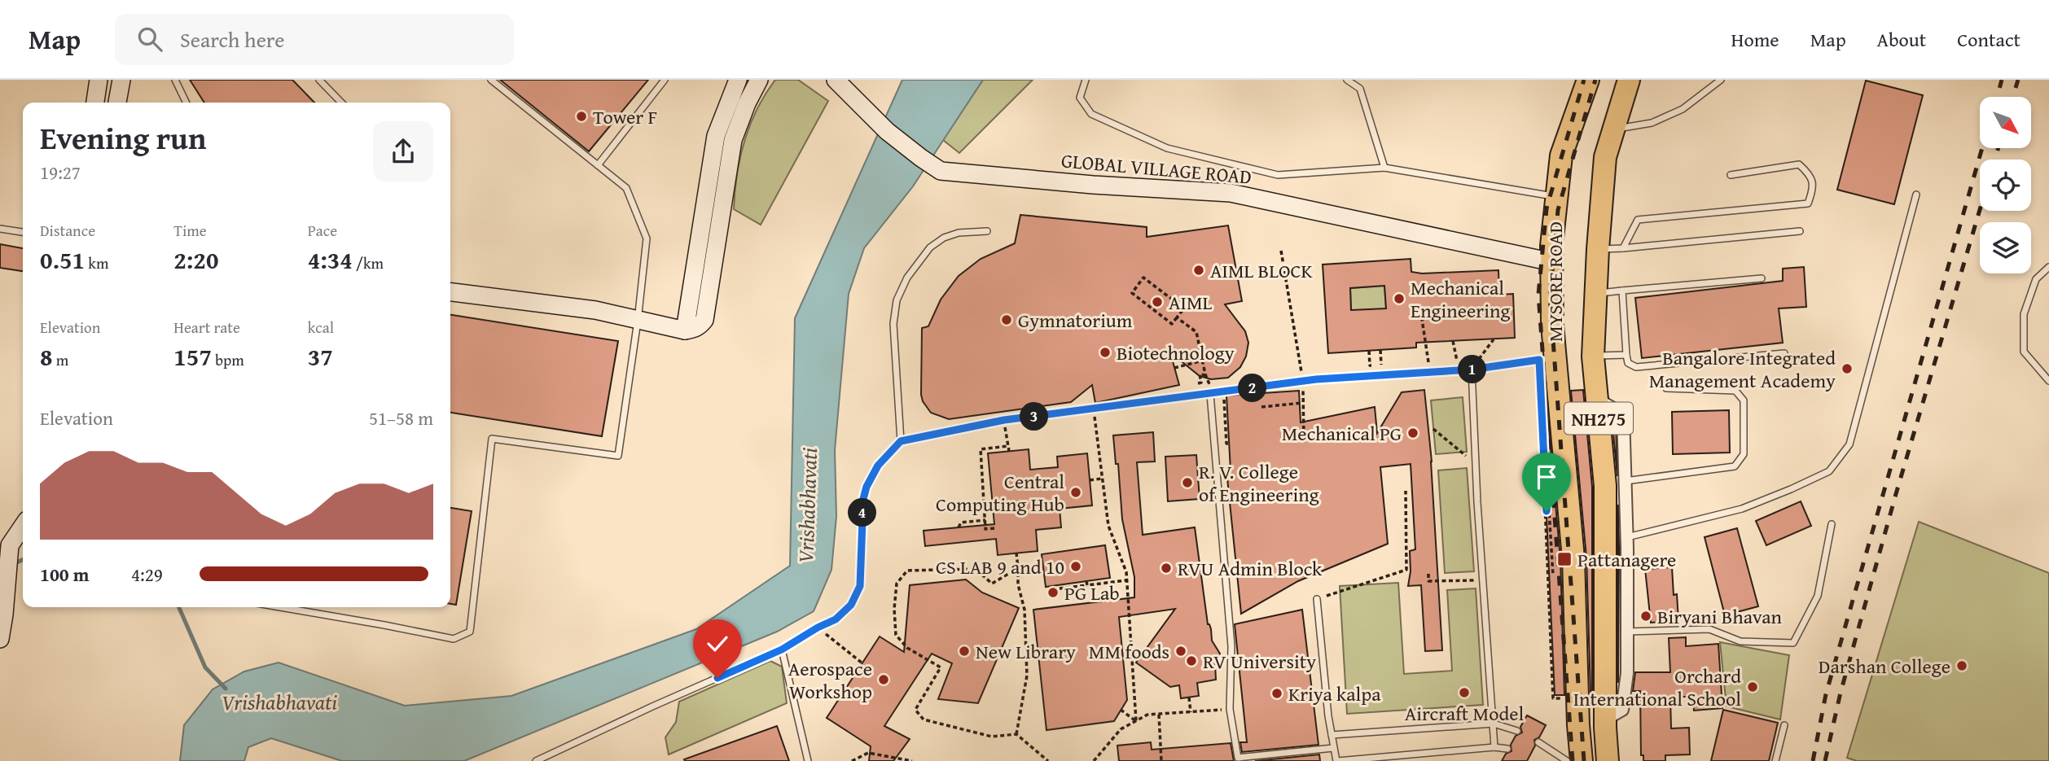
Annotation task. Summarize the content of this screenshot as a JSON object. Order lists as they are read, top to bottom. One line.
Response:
{"streets":{"highway":["MYSORE ROAD","NH275"],"street":["GLOBAL VILLAGE ROAD"]},"crossings":[["GLOBAL VILLAGE ROAD","MYSORE ROAD"]],"water":["Vrishabhavati"],"places":{"other":["Tower F","AIML BLOCK","Mechanical Engineering","AIML","Gymnatorium","Biotechnology","Bangalore Integrated Management Academy","Mechanical PG","R. V. College of Engineering","Central Computing Hub","CS LAB 9 and 10","RVU Admin Block","PG Lab","Biryani Bhavan","New Library","MM foods","RV University","Darshan College","Aerospace Workshop","Orchard International School","Aircraft Model","Kriya kalpa"],"transit":["Pattanagere"]},"north":"bottom right","page":{"header":"Map","search":"Search here","nav":["Home","Map","About","Contact"],"heading":["Evening run","19:27"],"stats":[["Distance","0.51 km"],["Time","2:20"],["Pace","4:34 /km"],["Elevation","8 m"],["Heart rate","157 bpm"],["kcal","37"]],"pins":["1","2","3","4"],"chart":["Elevation","51–58 m"],"list":[{"name":"100 m","note":"4:29"}]}}
